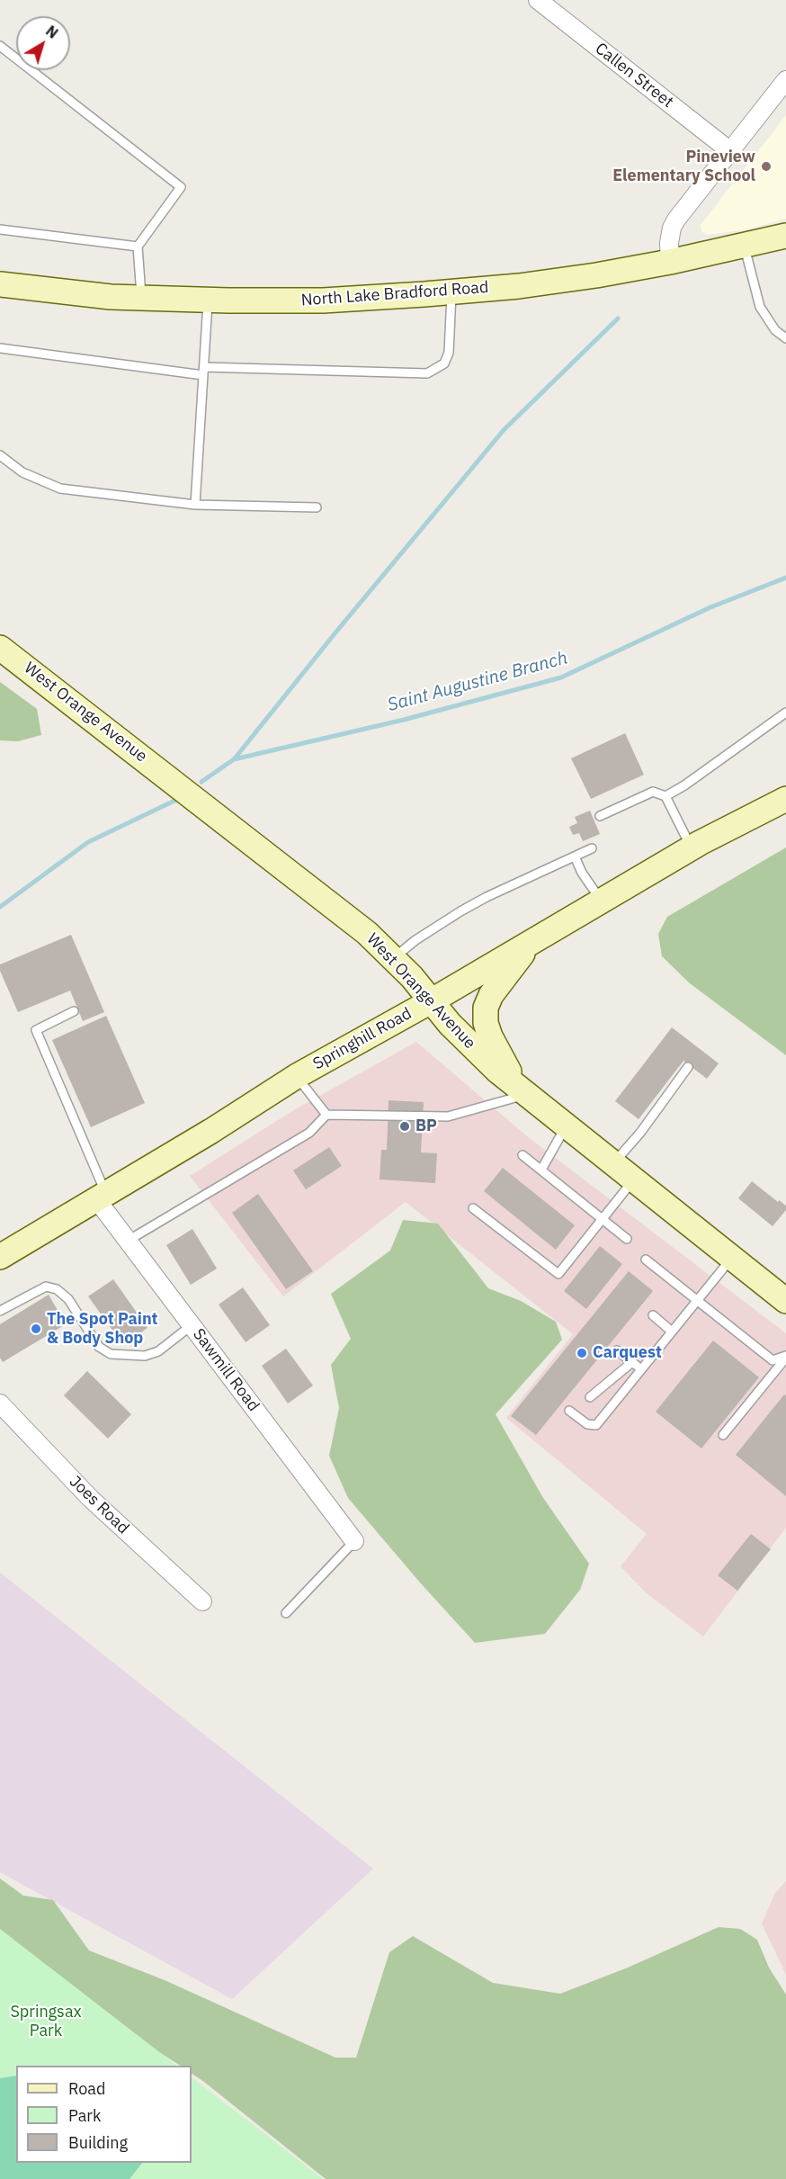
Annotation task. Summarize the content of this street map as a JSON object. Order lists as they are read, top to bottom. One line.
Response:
{"streets":{"main road":["North Lake Bradford Road","West Orange Avenue","Springhill Road"],"street":["Callen Street","Sawmill Road","Joes Road"]},"crossings":[["West Orange Avenue","Springhill Road"],["Springhill Road","Sawmill Road"]],"water":["Saint Augustine Branch"],"parks":["Springsax Park"],"places":["Pineview Elementary School","BP","The Spot Paint & Body Shop","Carquest"],"legend":["Road","Park","Building"],"north":"top right"}
